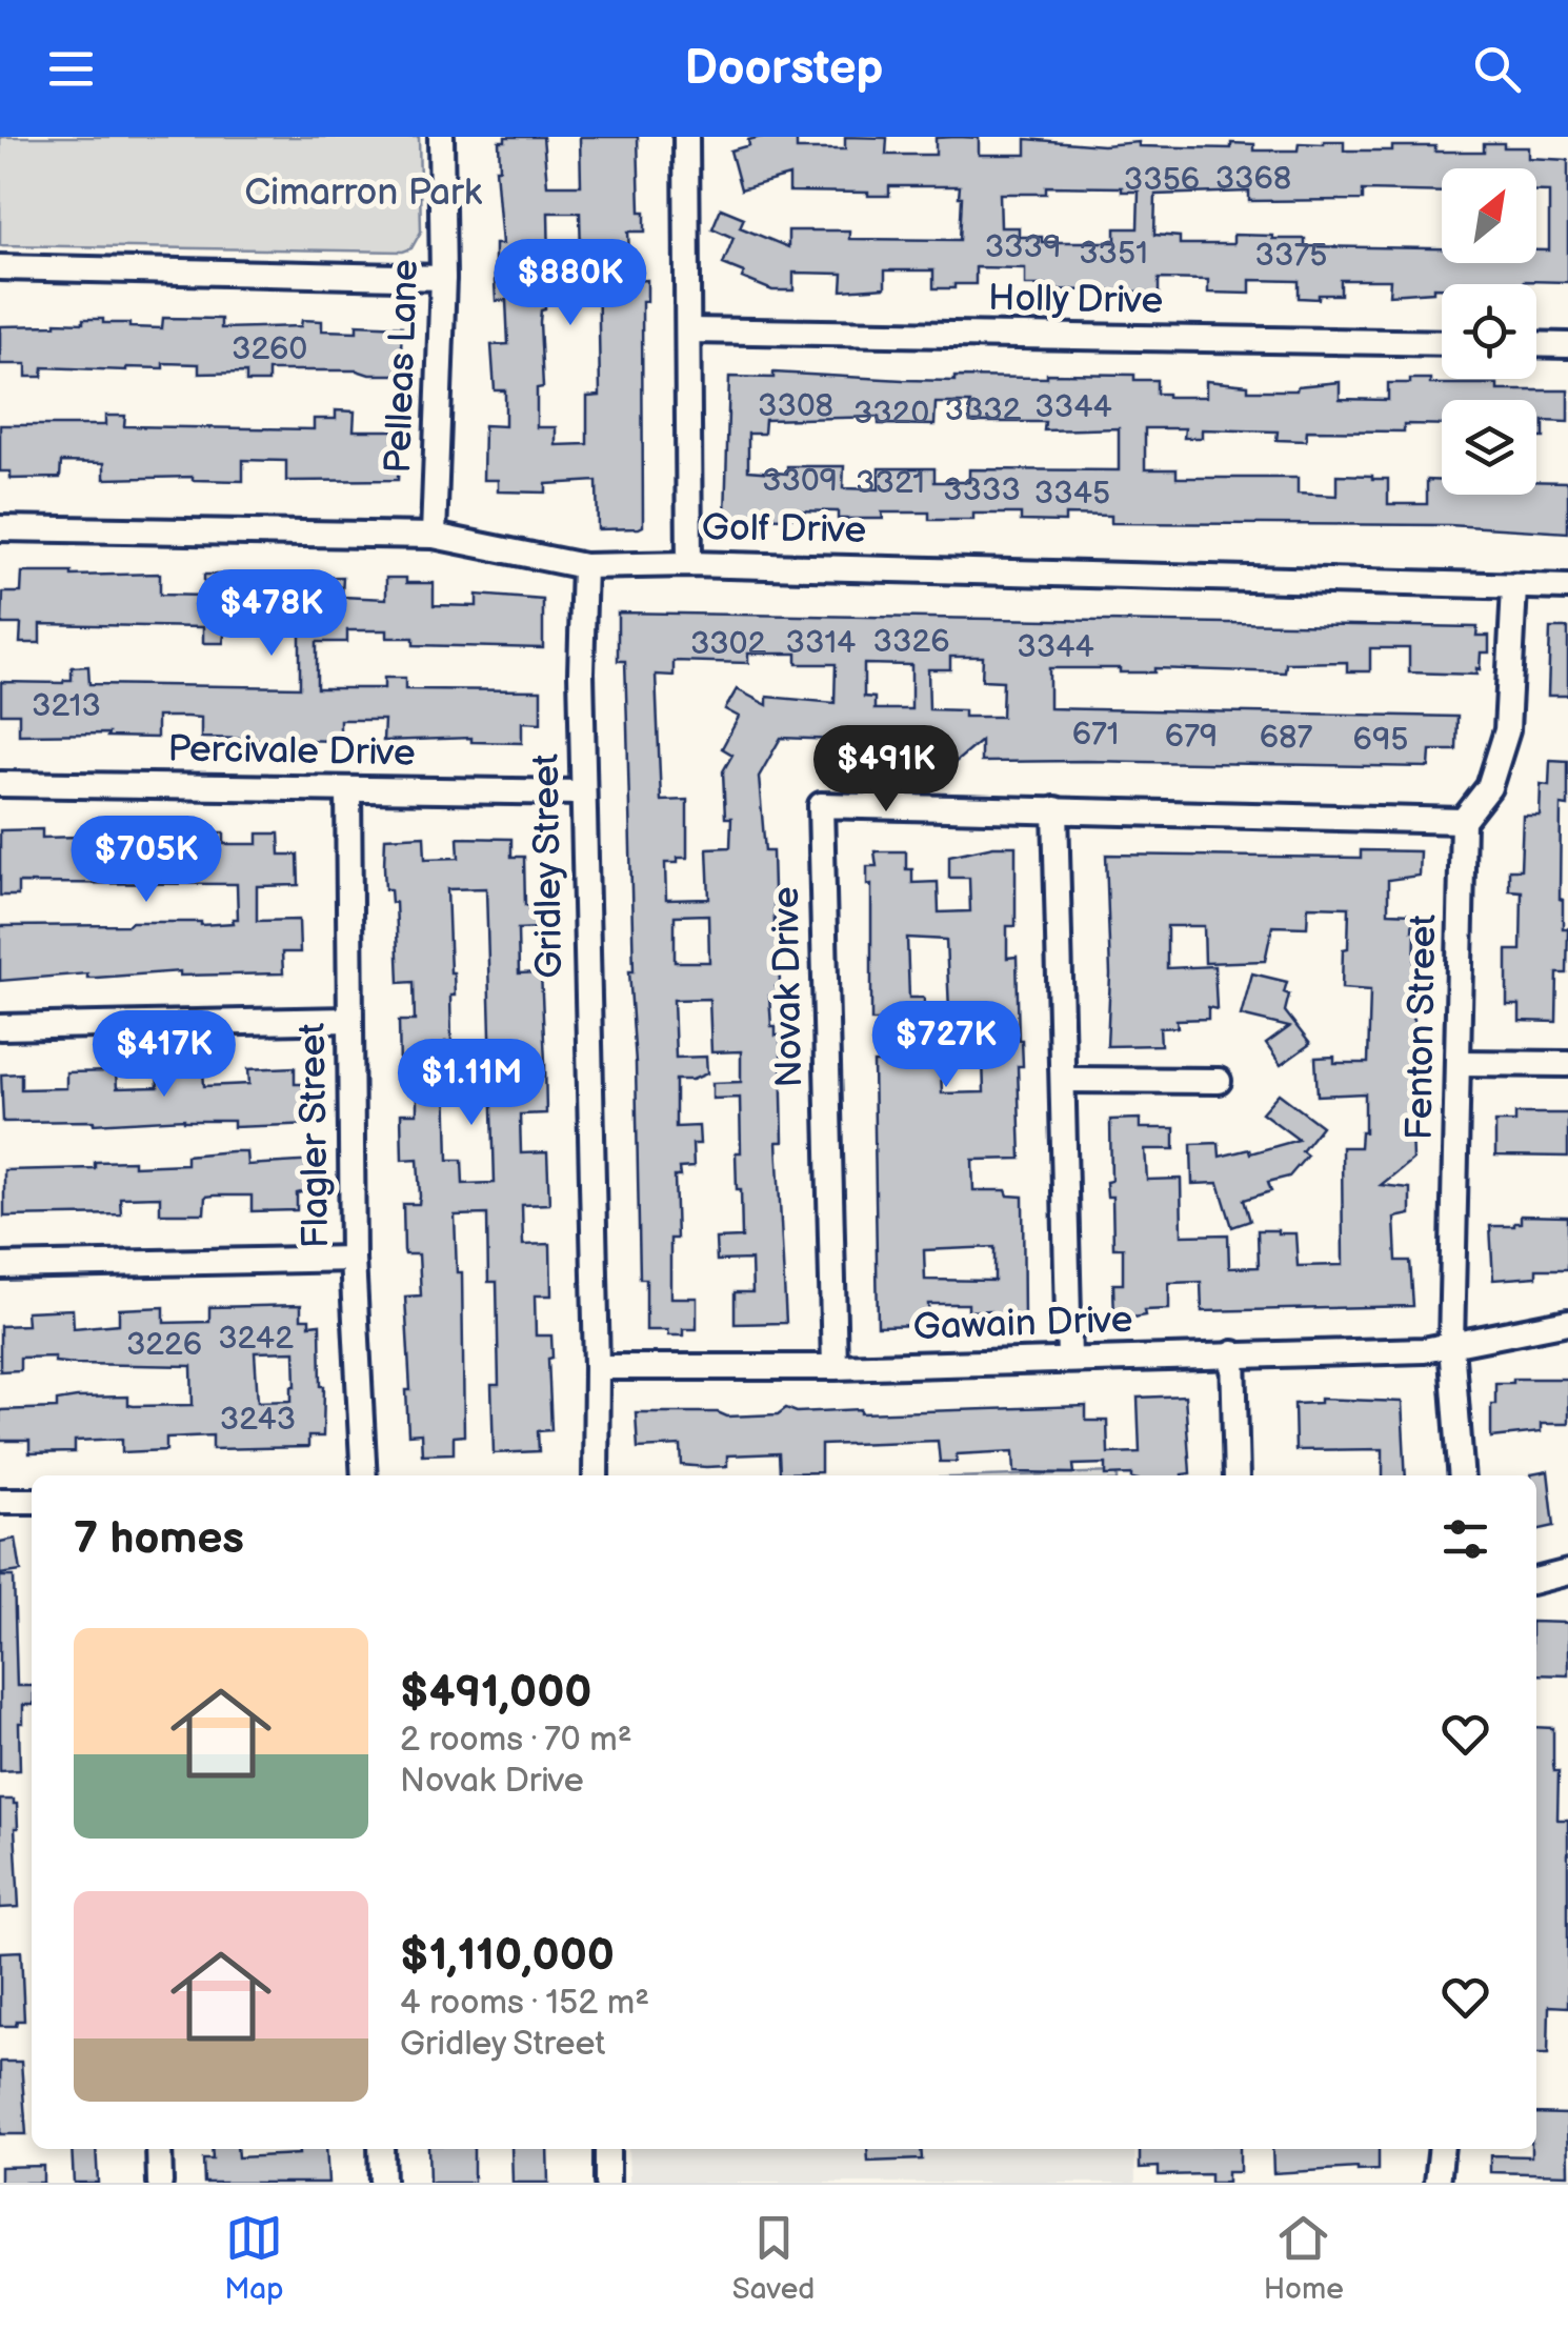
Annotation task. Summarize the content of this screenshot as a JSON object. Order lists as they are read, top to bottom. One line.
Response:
{"streets":{"street":["Holly Drive","Pelleas Lane","Golf Drive","Percivale Drive","Gridley Street","Novak Drive","Fenton Street","Flagler Street","Gawain Drive"]},"crossings":[["Pelleas Lane","Golf Drive"],["Golf Drive","Gridley Street"],["Percivale Drive","Gridley Street"],["Percivale Drive","Flagler Street"],["Gridley Street","Gawain Drive"],["Novak Drive","Fenton Street"],["Novak Drive","Gawain Drive"],["Fenton Street","Gawain Drive"]],"parks":["Cimarron Park"],"house_numbers":["3368","3356","3339","3351","3375","3260","3308","3344","3332","3320","3309","3321","3333","3345","3326","3314","3302","3344","3213","671","679","687","695","3242","3226","3243"],"north":"top right","page":{"header":"Doorstep","price":["$880K","$478K","$491K","$705K","$727K","$417K","$1.11M"],"heading":"7 homes","list":[{"name":"$491,000","note":"2 rooms · 70 m² · Novak Drive"},{"name":"$1,110,000","note":"4 rooms · 152 m² · Gridley Street"}],"tabs":["Map","Saved","Home"]}}
